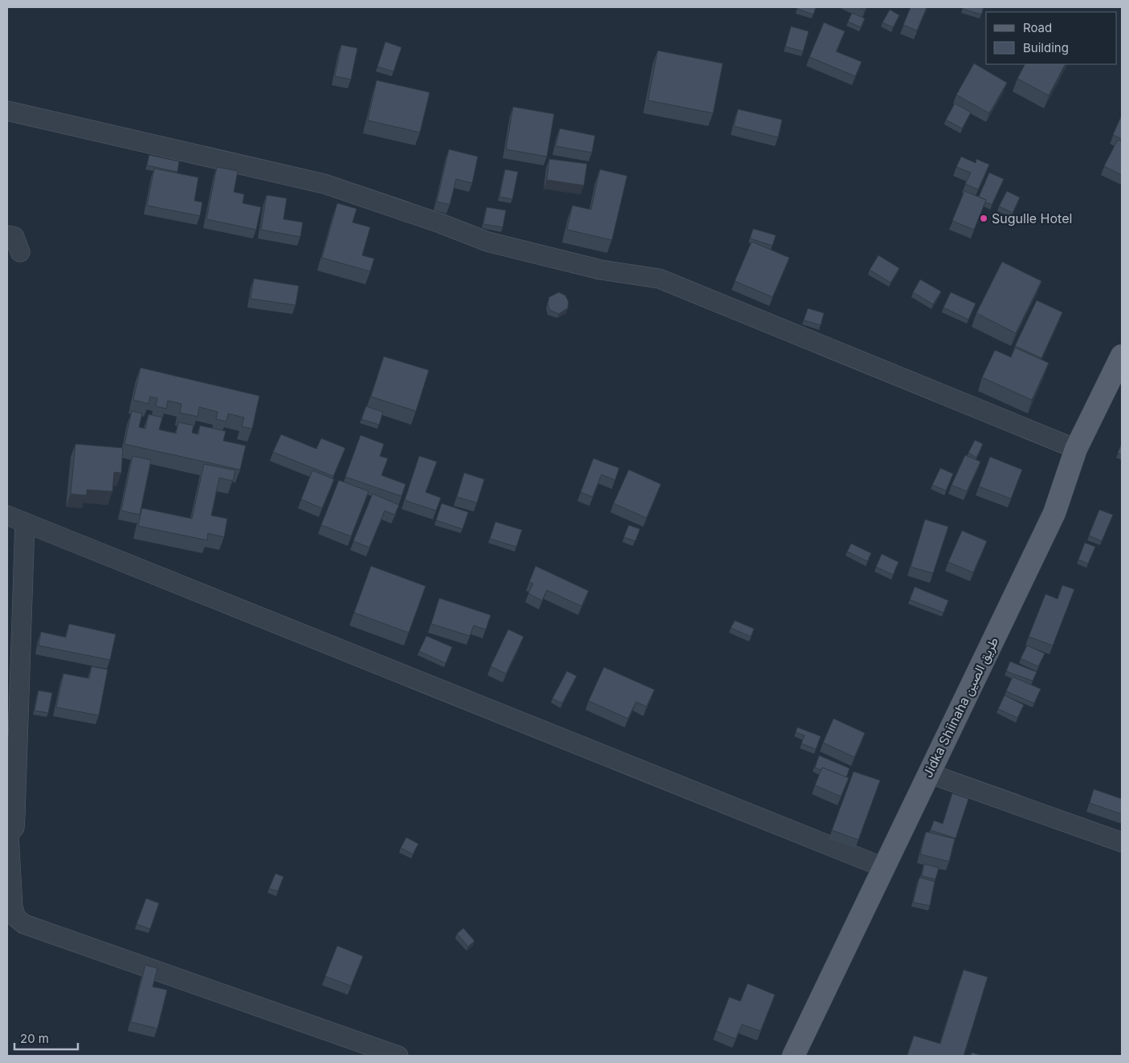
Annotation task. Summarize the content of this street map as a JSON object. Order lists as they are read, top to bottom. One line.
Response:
{"streets":{"main road":["Jidka Shiinaha طريق الصين"]},"places":["Sugulle Hotel"],"legend":["Road","Building"],"scale_bar":"20 m"}
